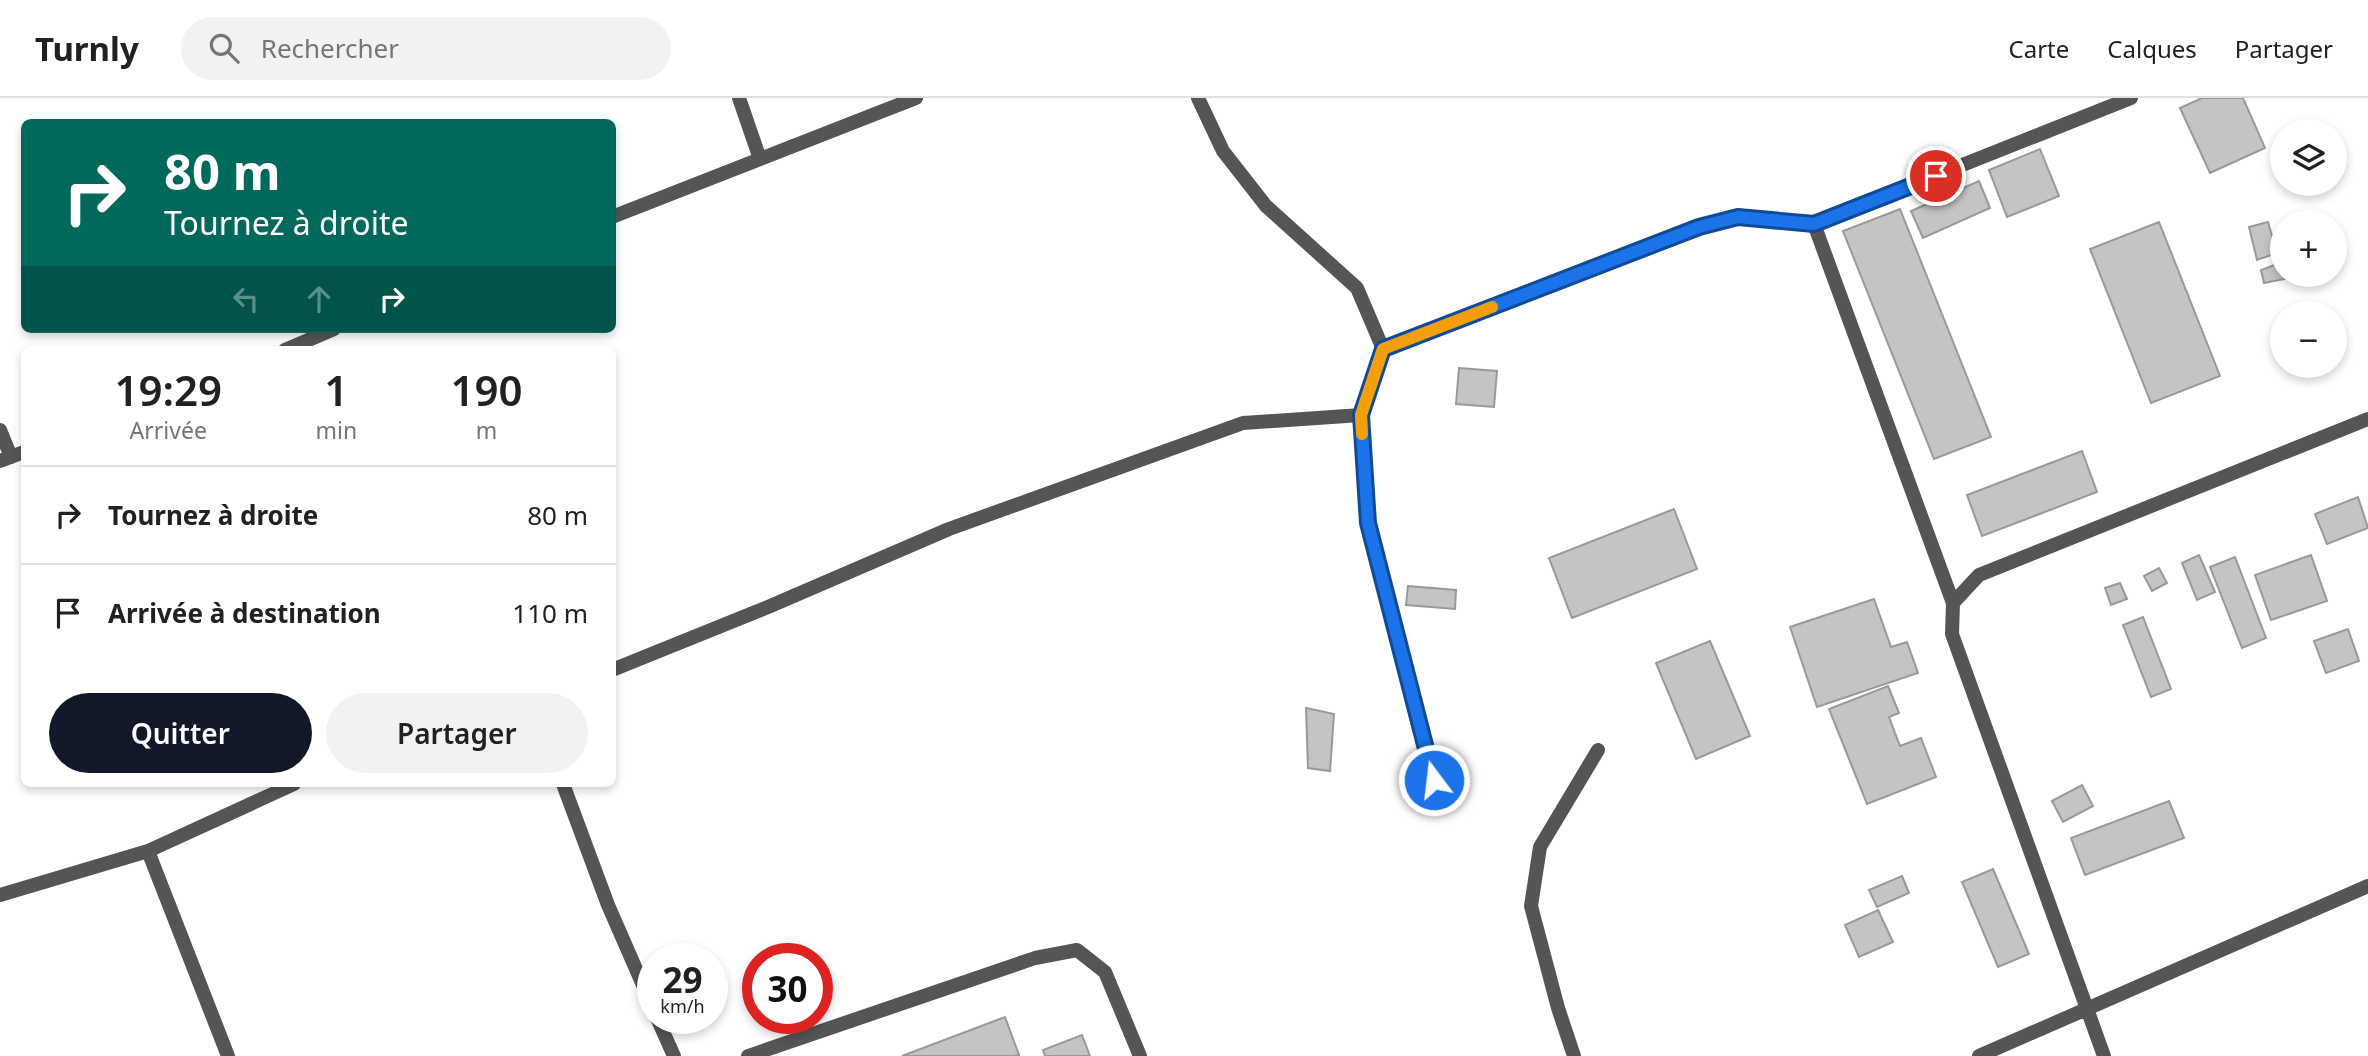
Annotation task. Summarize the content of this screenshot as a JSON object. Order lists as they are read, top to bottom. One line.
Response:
{"page":{"header":"Turnly","search":"Rechercher","nav":["Carte","Calques","Partager"],"map_buttons":["+","−"],"turn":["80 m","Tournez à droite"],"eta":["19:29","Arrivée","1","min","190","m"],"list":[{"name":"Tournez à droite","value":"80 m"},{"name":"Arrivée à destination","value":"110 m"}],"buttons":["Quitter","Partager"],"speed":"29 km/h","limit":"30"}}
